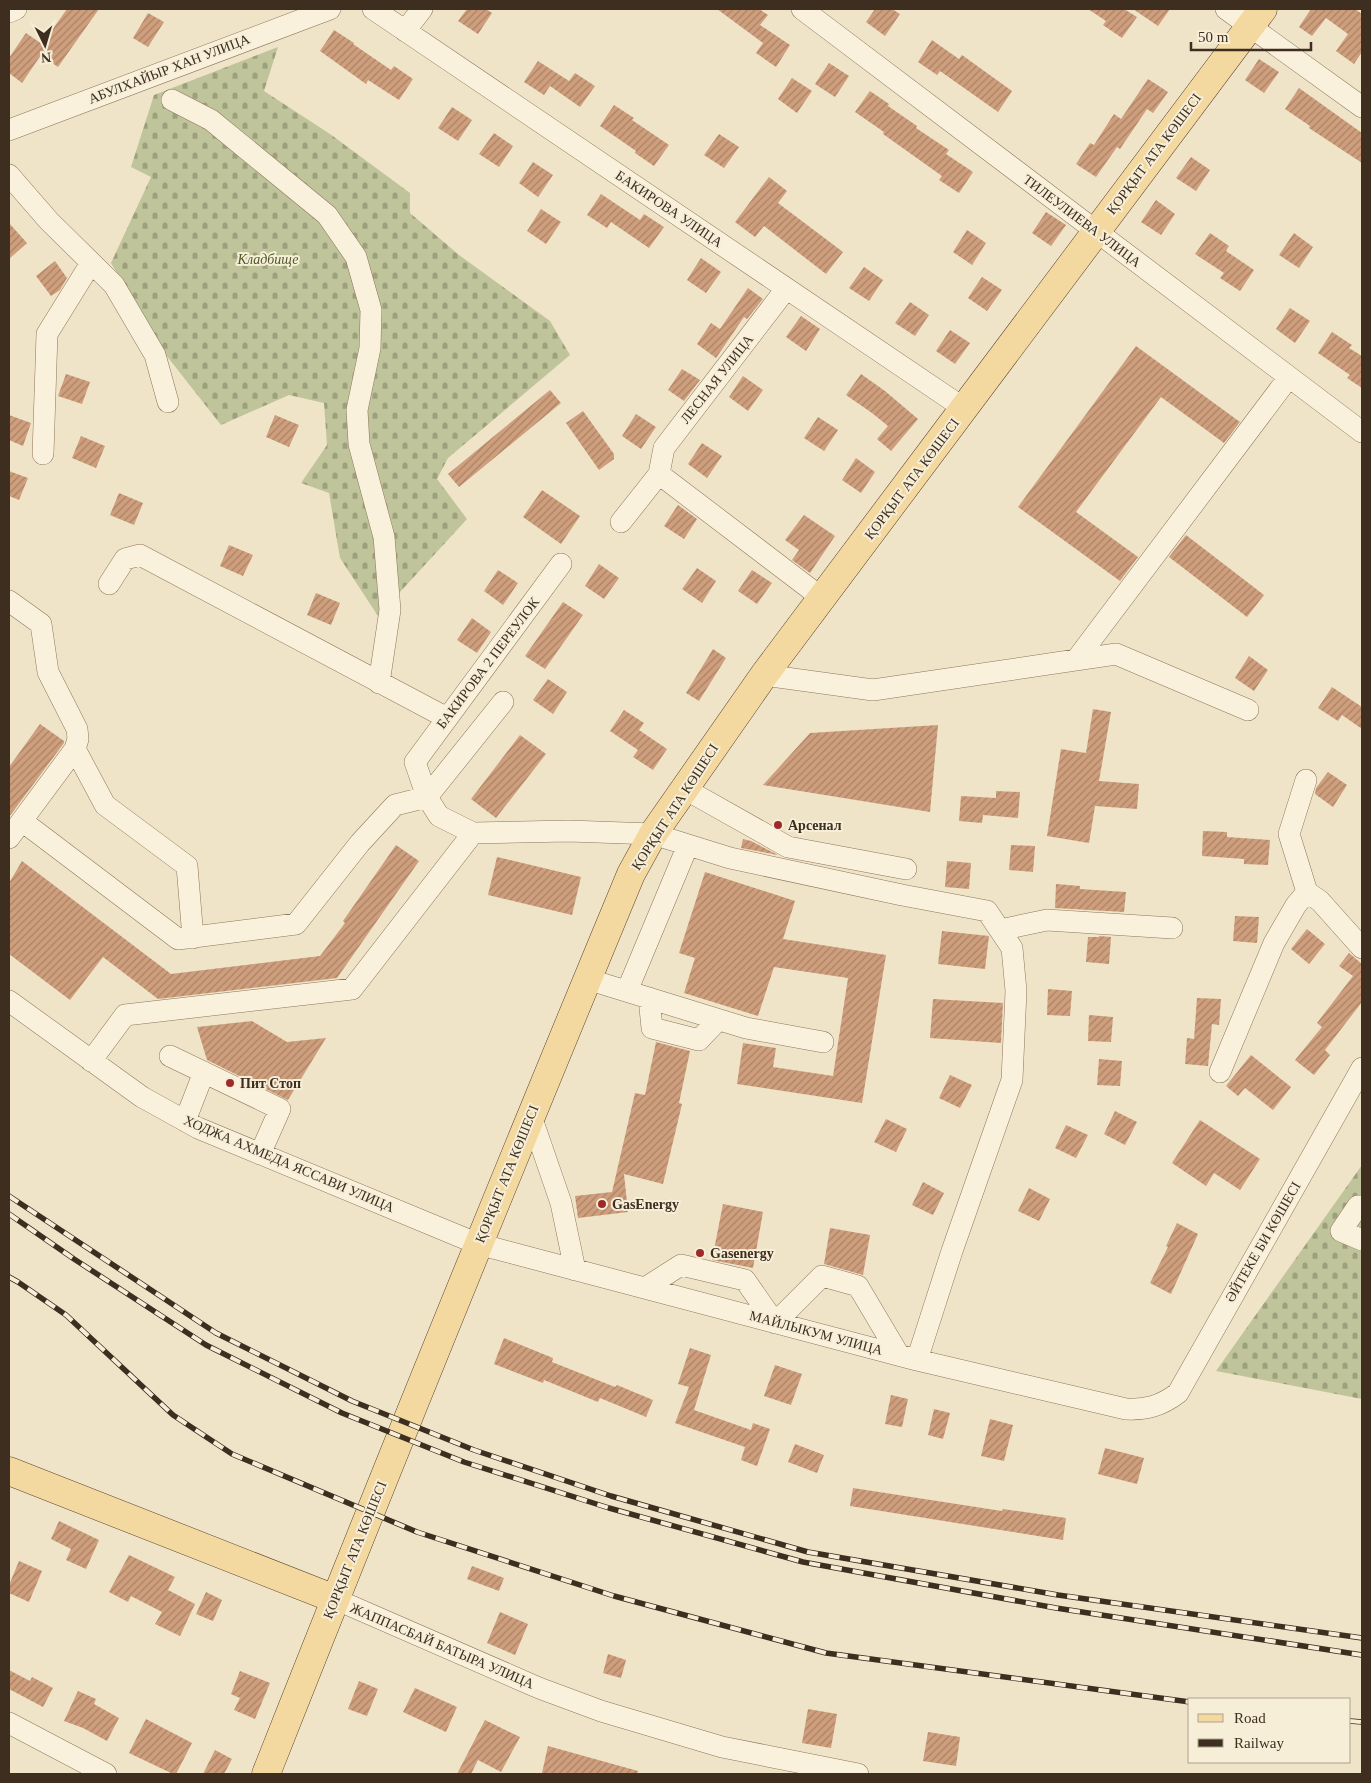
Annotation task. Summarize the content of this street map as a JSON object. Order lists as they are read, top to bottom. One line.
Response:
{"streets":{"main road":["ҚОРҚЫТ АТА КӨШЕСІ","ЖАППАСБАЙ БАТЫРА УЛИЦА"],"street":["АБУЛХАЙЫР ХАН УЛИЦА","БАКИРОВА УЛИЦА","ТИЛЕУЛИЕВА УЛИЦА","ЛЕСНАЯ УЛИЦА","БАКИРОВА 2 ПЕРЕУЛОК","ХОДЖА АХМЕДА ЯССАВИ УЛИЦА","ӘЙТЕКЕ БИ КӨШЕСІ","МАЙЛЫКУМ УЛИЦА"]},"crossings":[["ҚОРҚЫТ АТА КӨШЕСІ","БАКИРОВА УЛИЦА"],["ҚОРҚЫТ АТА КӨШЕСІ","ТИЛЕУЛИЕВА УЛИЦА"],["ҚОРҚЫТ АТА КӨШЕСІ","ХОДЖА АХМЕДА ЯССАВИ УЛИЦА"],["ҚОРҚЫТ АТА КӨШЕСІ","МАЙЛЫКУМ УЛИЦА"],["ҚОРҚЫТ АТА КӨШЕСІ","ЖАППАСБАЙ БАТЫРА УЛИЦА"],["БАКИРОВА УЛИЦА","ЛЕСНАЯ УЛИЦА"],["ХОДЖА АХМЕДА ЯССАВИ УЛИЦА","МАЙЛЫКУМ УЛИЦА"],["ӘЙТЕКЕ БИ КӨШЕСІ","МАЙЛЫКУМ УЛИЦА"]],"parks":["Кладбище"],"places":["Арсенал","Пит Стоп","GasEnergy","Gasenergy"],"legend":["Road","Railway"],"scale_bar":"50 m","north":"bottom"}
